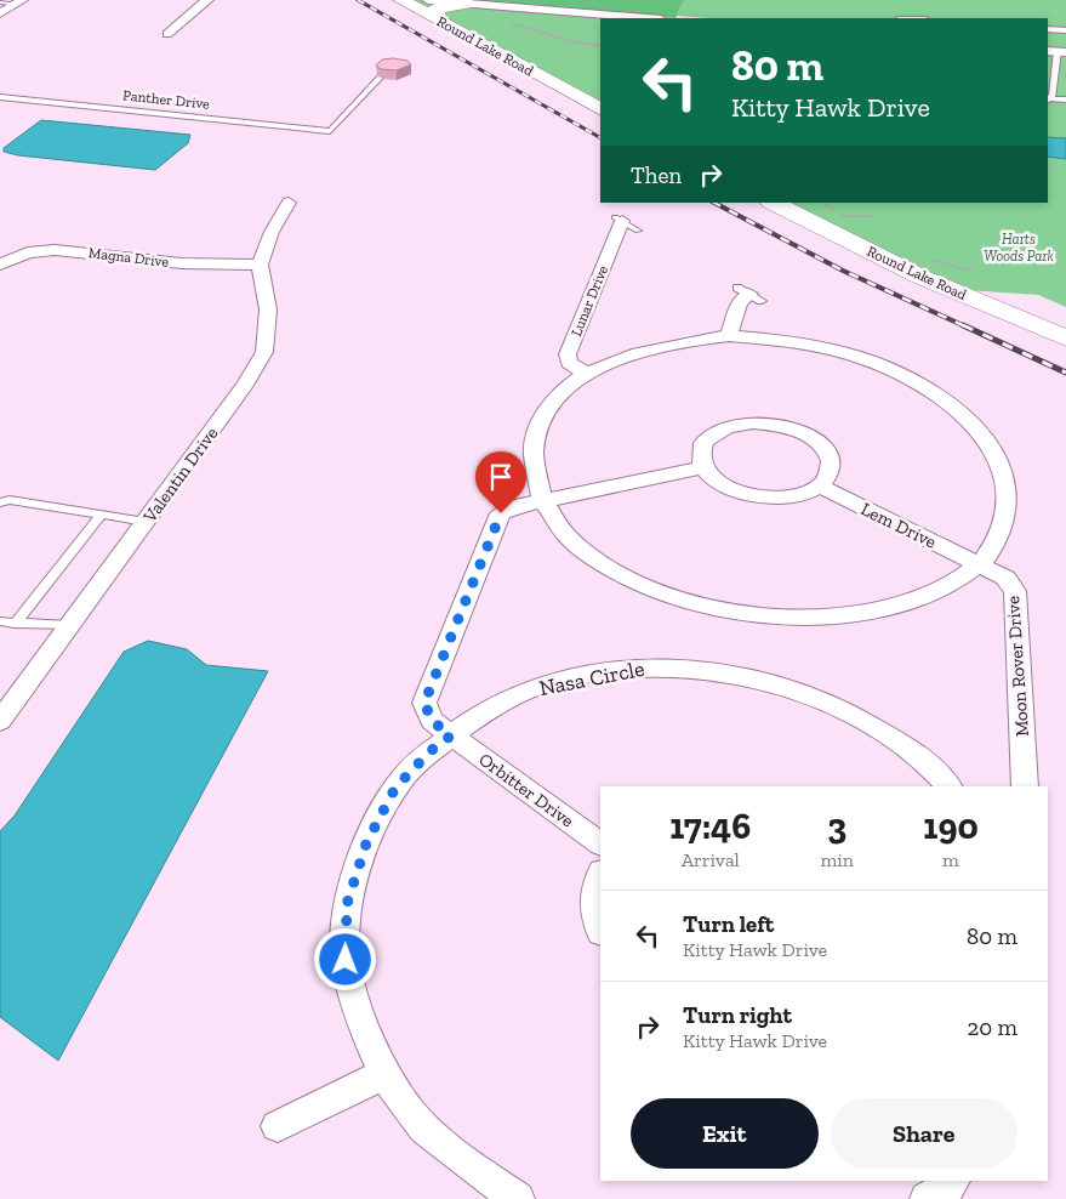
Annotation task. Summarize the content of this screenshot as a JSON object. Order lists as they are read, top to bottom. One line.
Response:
{"streets":{"main road":["Round Lake Road"],"street":["Magna Drive","Lunar Drive","Valentin Drive","Lem Drive","Moon Rover Drive","Nasa Circle","Orbitter Drive"],"lane":["Panther Drive"]},"crossings":[["Magna Drive","Valentin Drive"],["Lem Drive","Moon Rover Drive"],["Nasa Circle","Orbitter Drive"]],"parks":["Harts Woods Park"],"page":{"turn":["80 m","Kitty Hawk Drive"],"then":"Then","eta":["17:46","Arrival","3","min","190","m"],"list":[{"name":"Turn left","note":"Kitty Hawk Drive","value":"80 m"},{"name":"Turn right","note":"Kitty Hawk Drive","value":"20 m"}],"buttons":["Exit","Share"]}}
